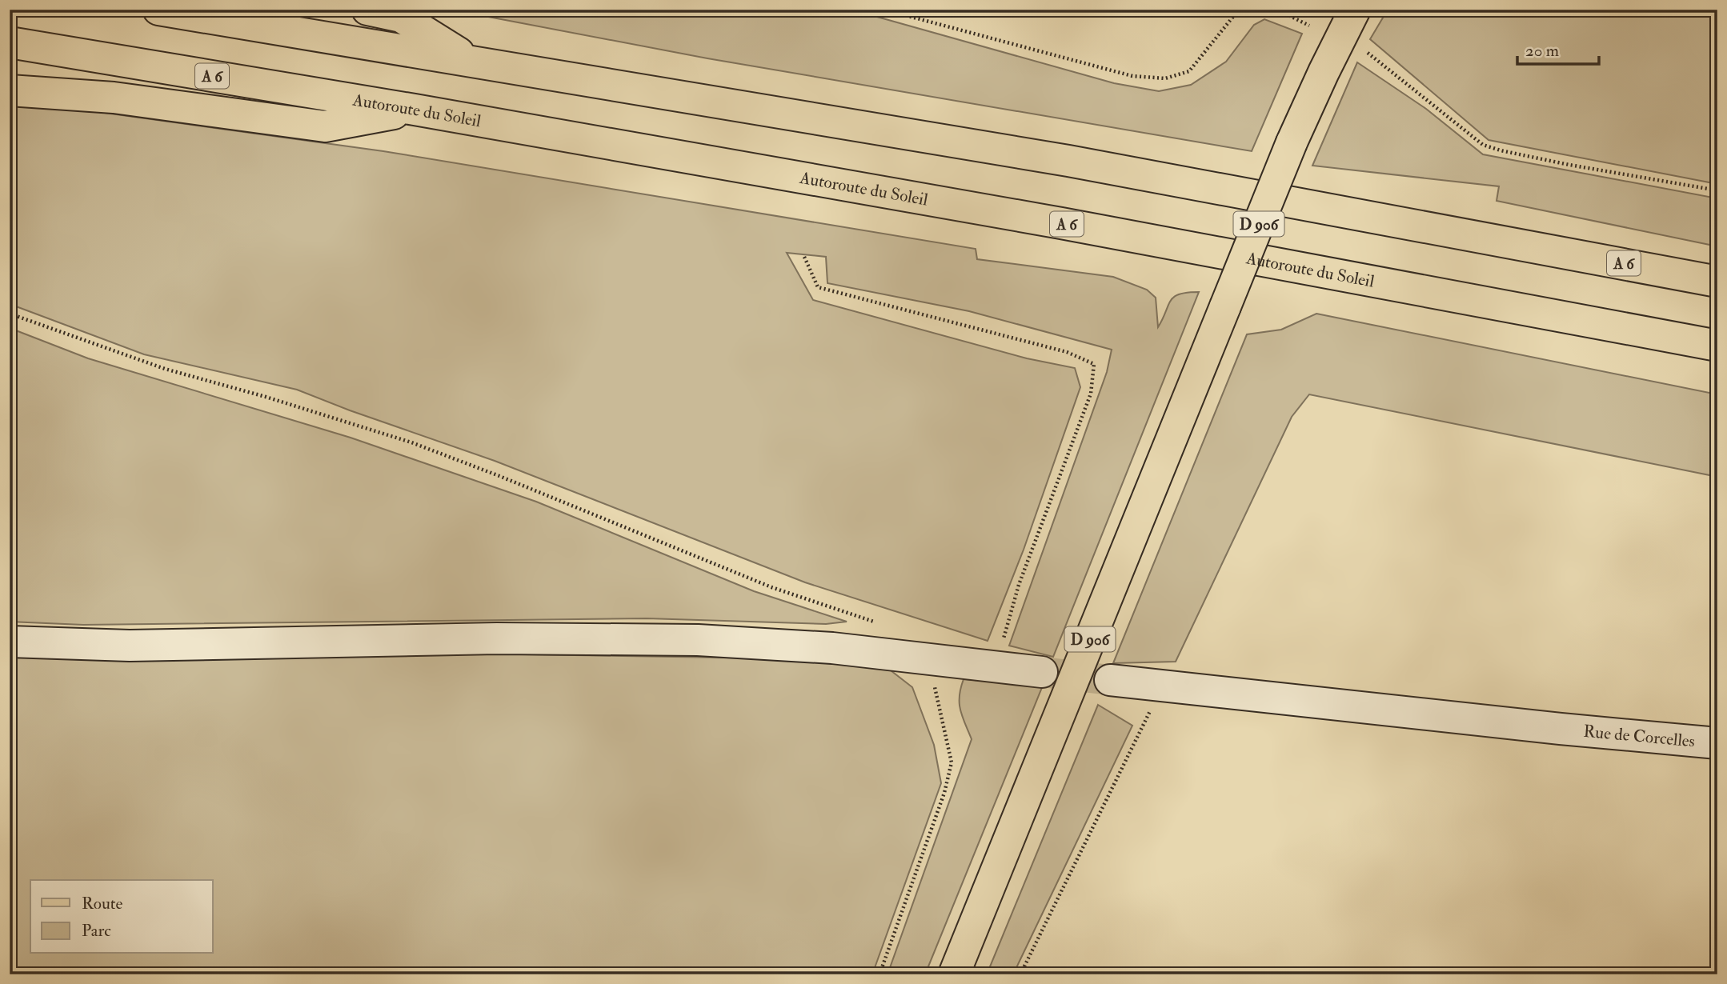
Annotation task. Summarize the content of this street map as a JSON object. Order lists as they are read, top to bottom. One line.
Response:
{"streets":{"main road":["A 6","Autoroute du Soleil","D 906"],"street":["Rue de Corcelles"]},"legend":["Route","Parc"],"scale_bar":"20 m"}
